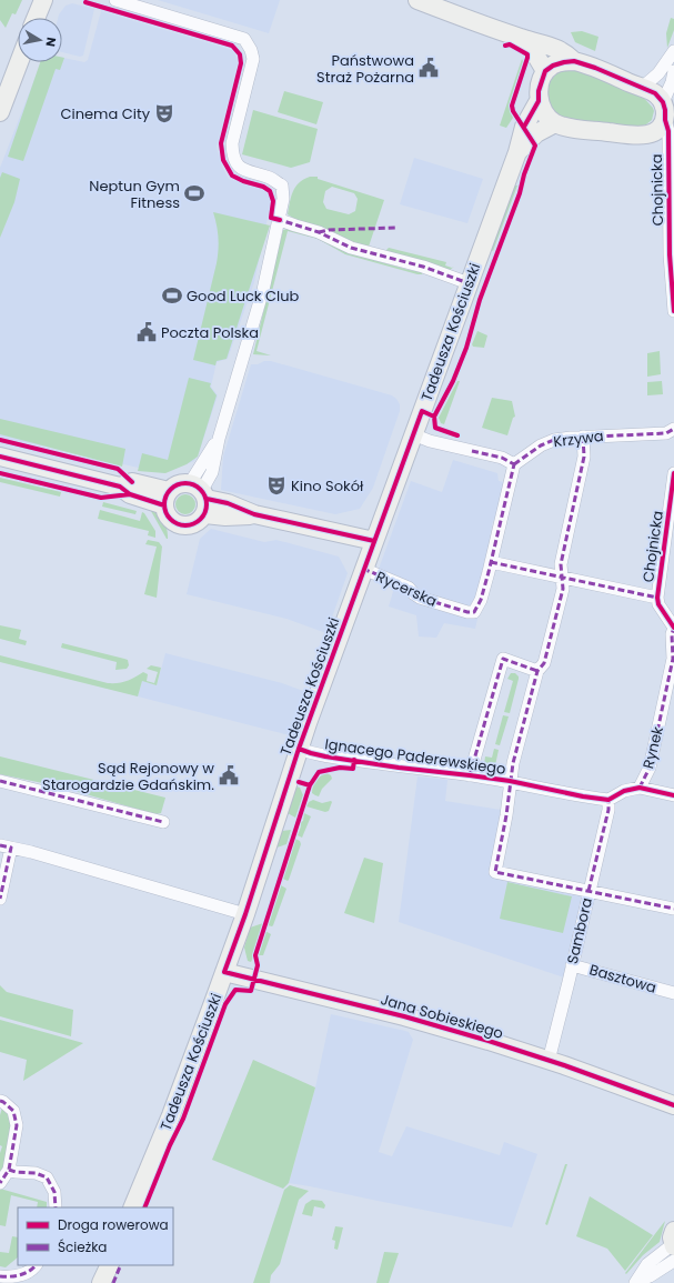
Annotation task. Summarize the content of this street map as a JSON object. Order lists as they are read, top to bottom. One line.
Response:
{"streets":{"street":["Chojnicka","Tadeusza Kościuszki","Krzywa","Rycerska","Rynek","Ignacego Paderewskiego","Sambora","Basztowa","Jana Sobieskiego"]},"crossings":[["Chojnicka","Rynek"],["Tadeusza Kościuszki","Rycerska"],["Tadeusza Kościuszki","Ignacego Paderewskiego"],["Tadeusza Kościuszki","Jana Sobieskiego"],["Krzywa","Rycerska"],["Rynek","Ignacego Paderewskiego"],["Rynek","Sambora"],["Ignacego Paderewskiego","Sambora"],["Sambora","Basztowa"],["Sambora","Jana Sobieskiego"]],"places":{"public building":["Państwowa Straż Pożarna","Poczta Polska","Sąd Rejonowy w Starogardzie Gdańskim."],"theatre":["Cinema City","Kino Sokół"],"sports":["Neptun Gym Fitness","Good Luck Club"]},"legend":["Droga rowerowa","Ścieżka"],"north":"right"}
